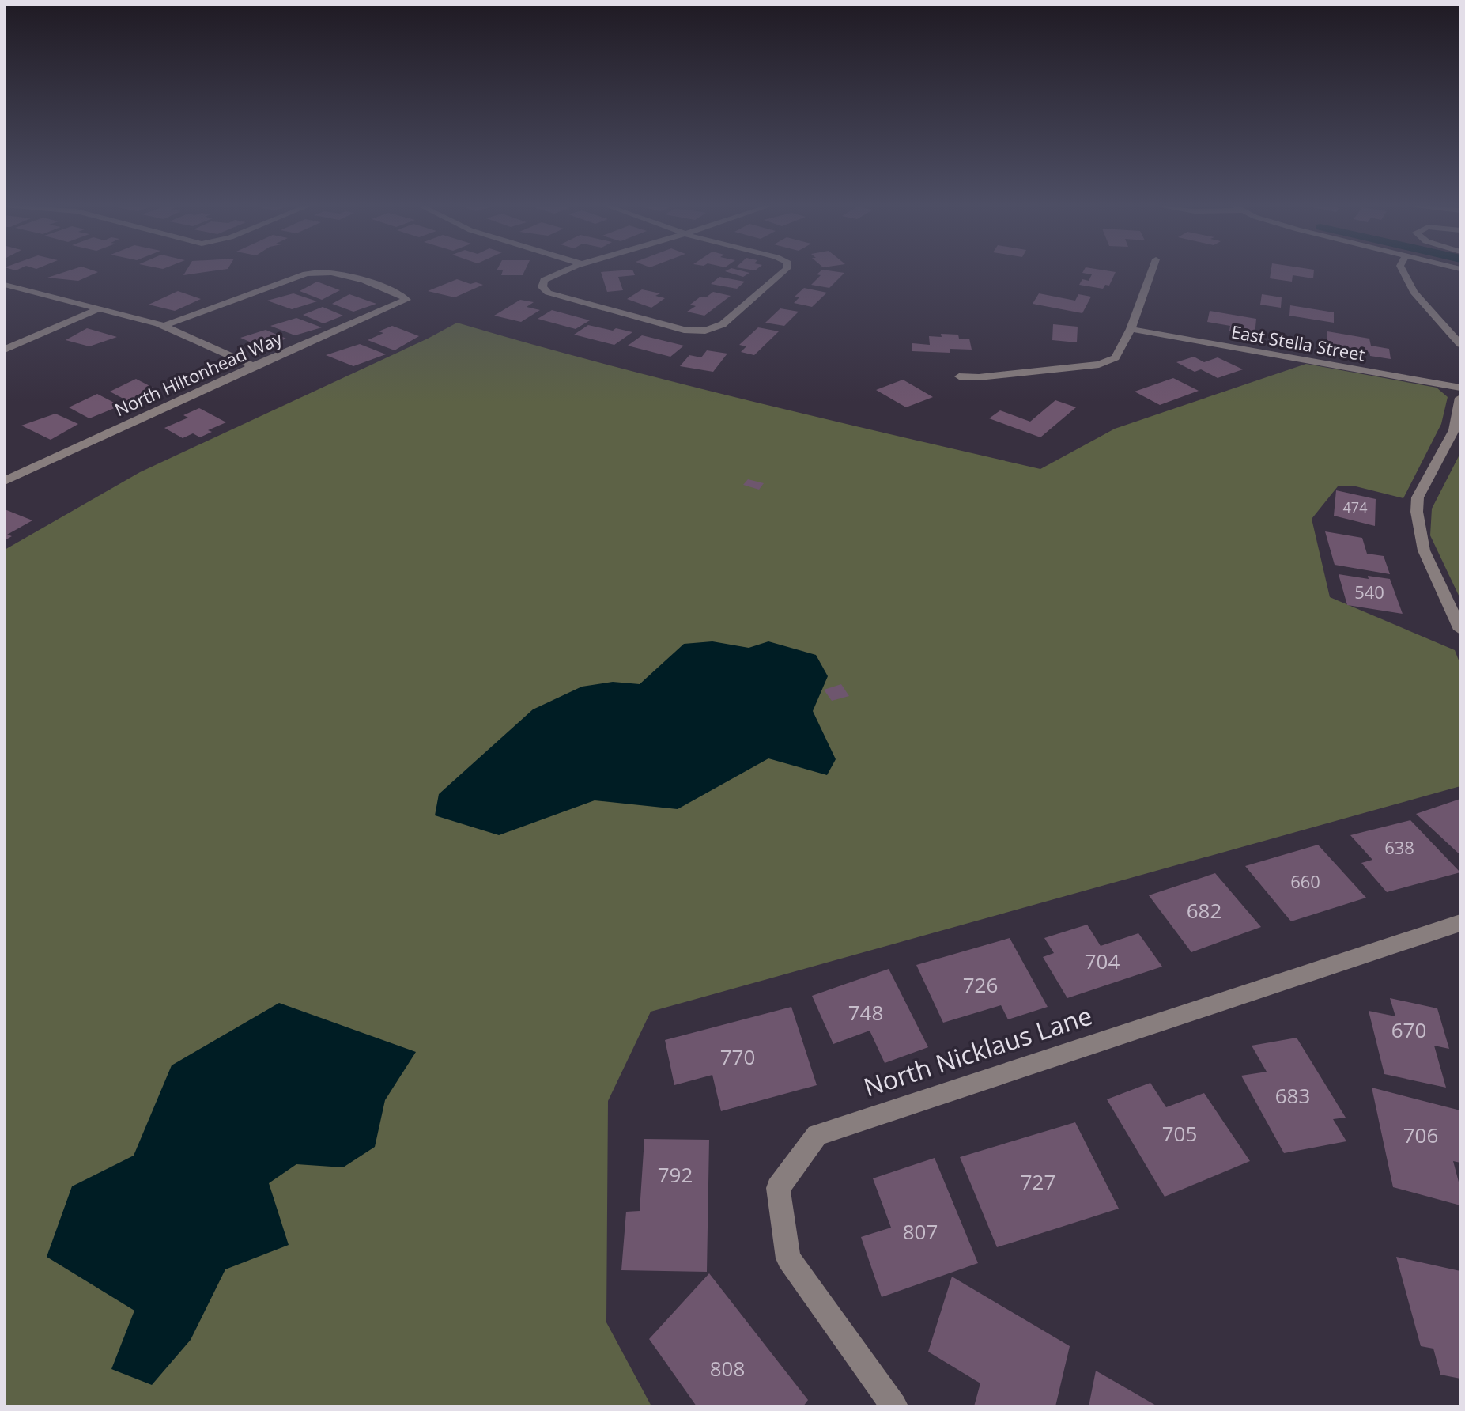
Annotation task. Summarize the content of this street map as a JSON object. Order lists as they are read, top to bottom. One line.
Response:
{"streets":{"street":["East Stella Street","North Hiltonhead Way","North Nicklaus Lane"]},"house_numbers":["474","540","638","660","682","704","726","748","670","770","683","705","706","792","727","807","808"]}
